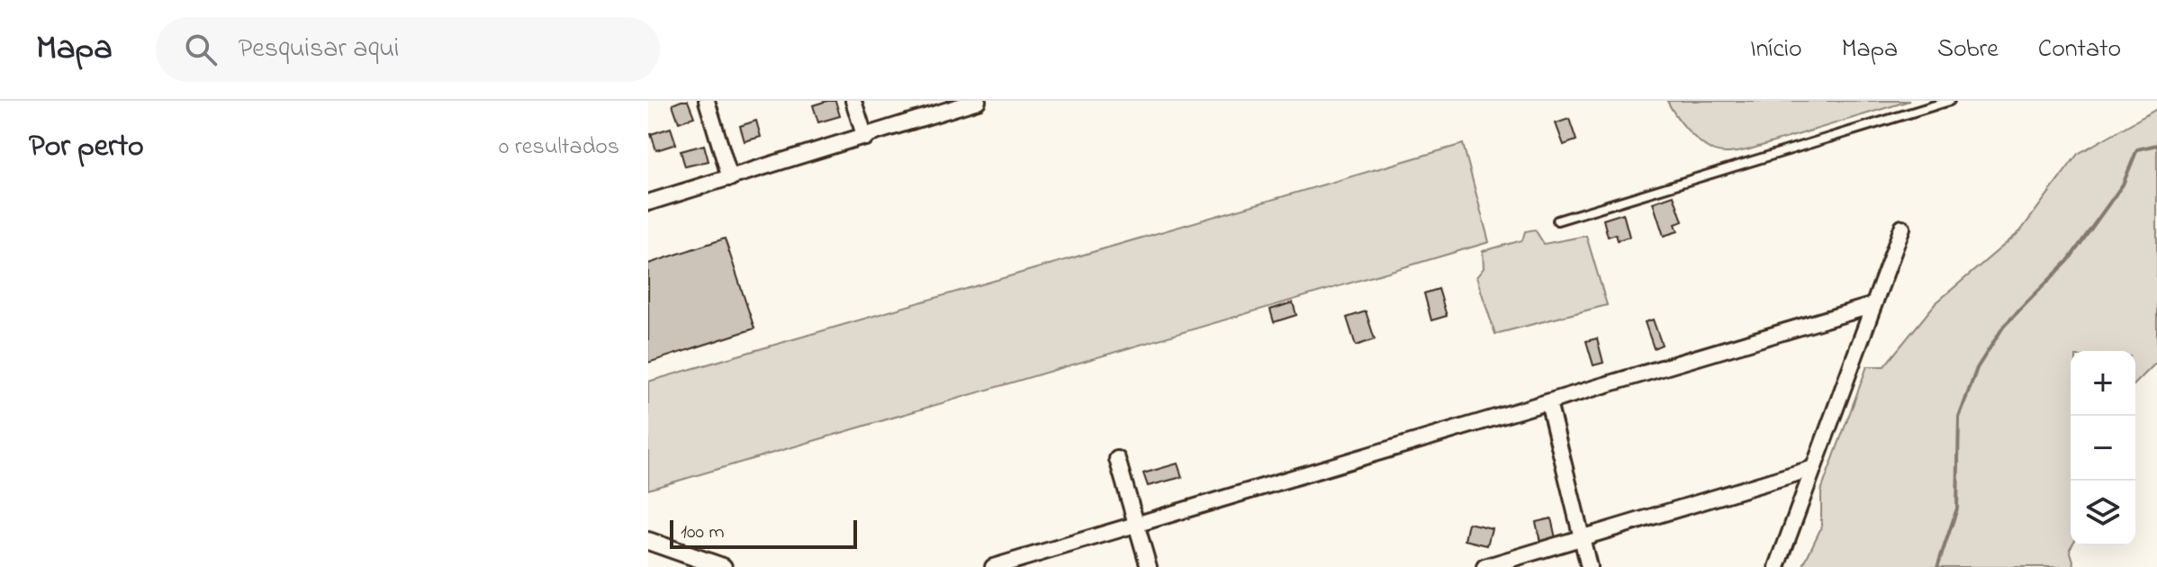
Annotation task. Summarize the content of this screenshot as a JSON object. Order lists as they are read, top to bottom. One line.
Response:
{"scale_bar":"100 m","page":{"header":"Mapa","search":"Pesquisar aqui","nav":["Início","Mapa","Sobre","Contato"],"heading":["Por perto","0 resultados"],"map_buttons":["+","−"],"scale":"100 m"}}
